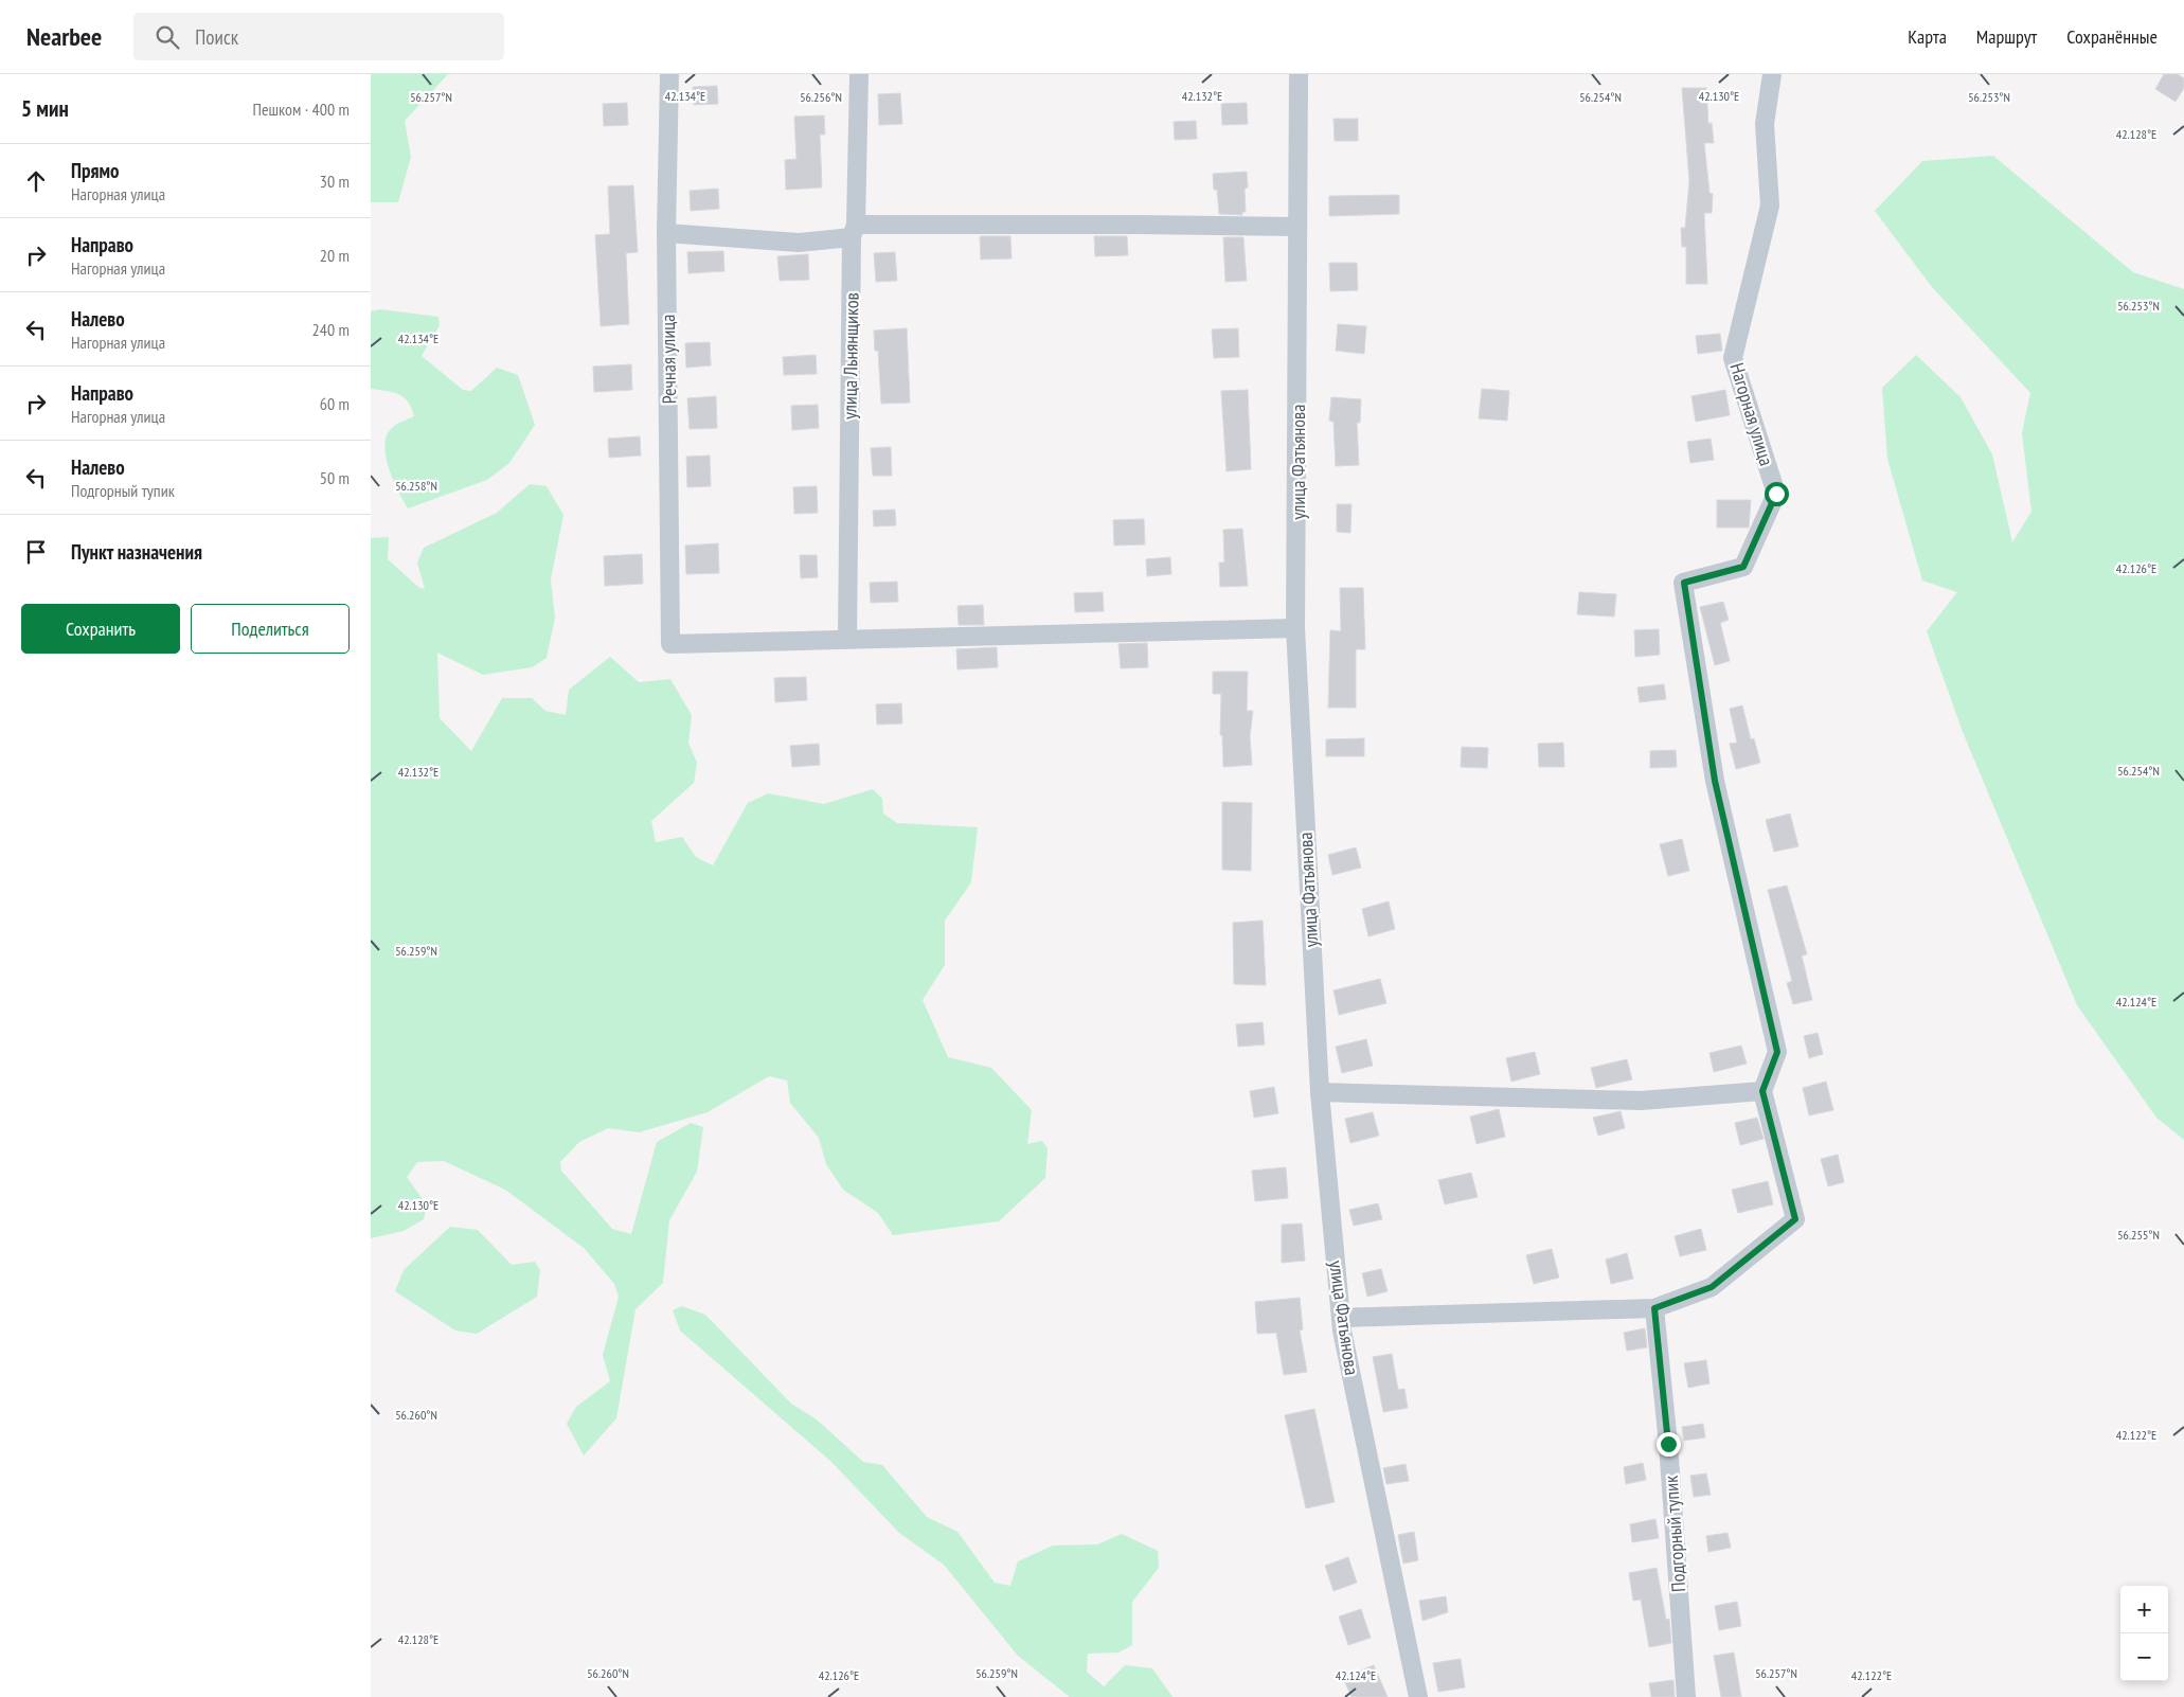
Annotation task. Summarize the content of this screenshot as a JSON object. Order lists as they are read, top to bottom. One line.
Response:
{"streets":{"street":["улица Льнянщиков","Речная улица","Нагорная улица","улица Фатьянова","Подгорный тупик"]},"crossings":[["улица Льнянщиков","Речная улица"]],"page":{"header":"Nearbee","search":"Поиск","nav":["Карта","Маршрут","Сохранённые"],"heading":["5 мин","Пешком · 400 m"],"list":[["Прямо","Нагорная улица","30 m"],["Направо","Нагорная улица","20 m"],["Налево","Нагорная улица","240 m"],["Направо","Нагорная улица","60 m"],["Налево","Подгорный тупик","50 m"],"Пункт назначения"],"buttons":["Сохранить","Поделиться"],"map_buttons":["+","−"]},"coordinates":["42.130°E","42.134°E","42.132°E","56.257°N","56.256°N","56.254°N","56.253°N","42.128°E","56.258°N","42.126°E","56.259°N","42.124°E","56.255°N","56.260°N","42.122°E"]}
